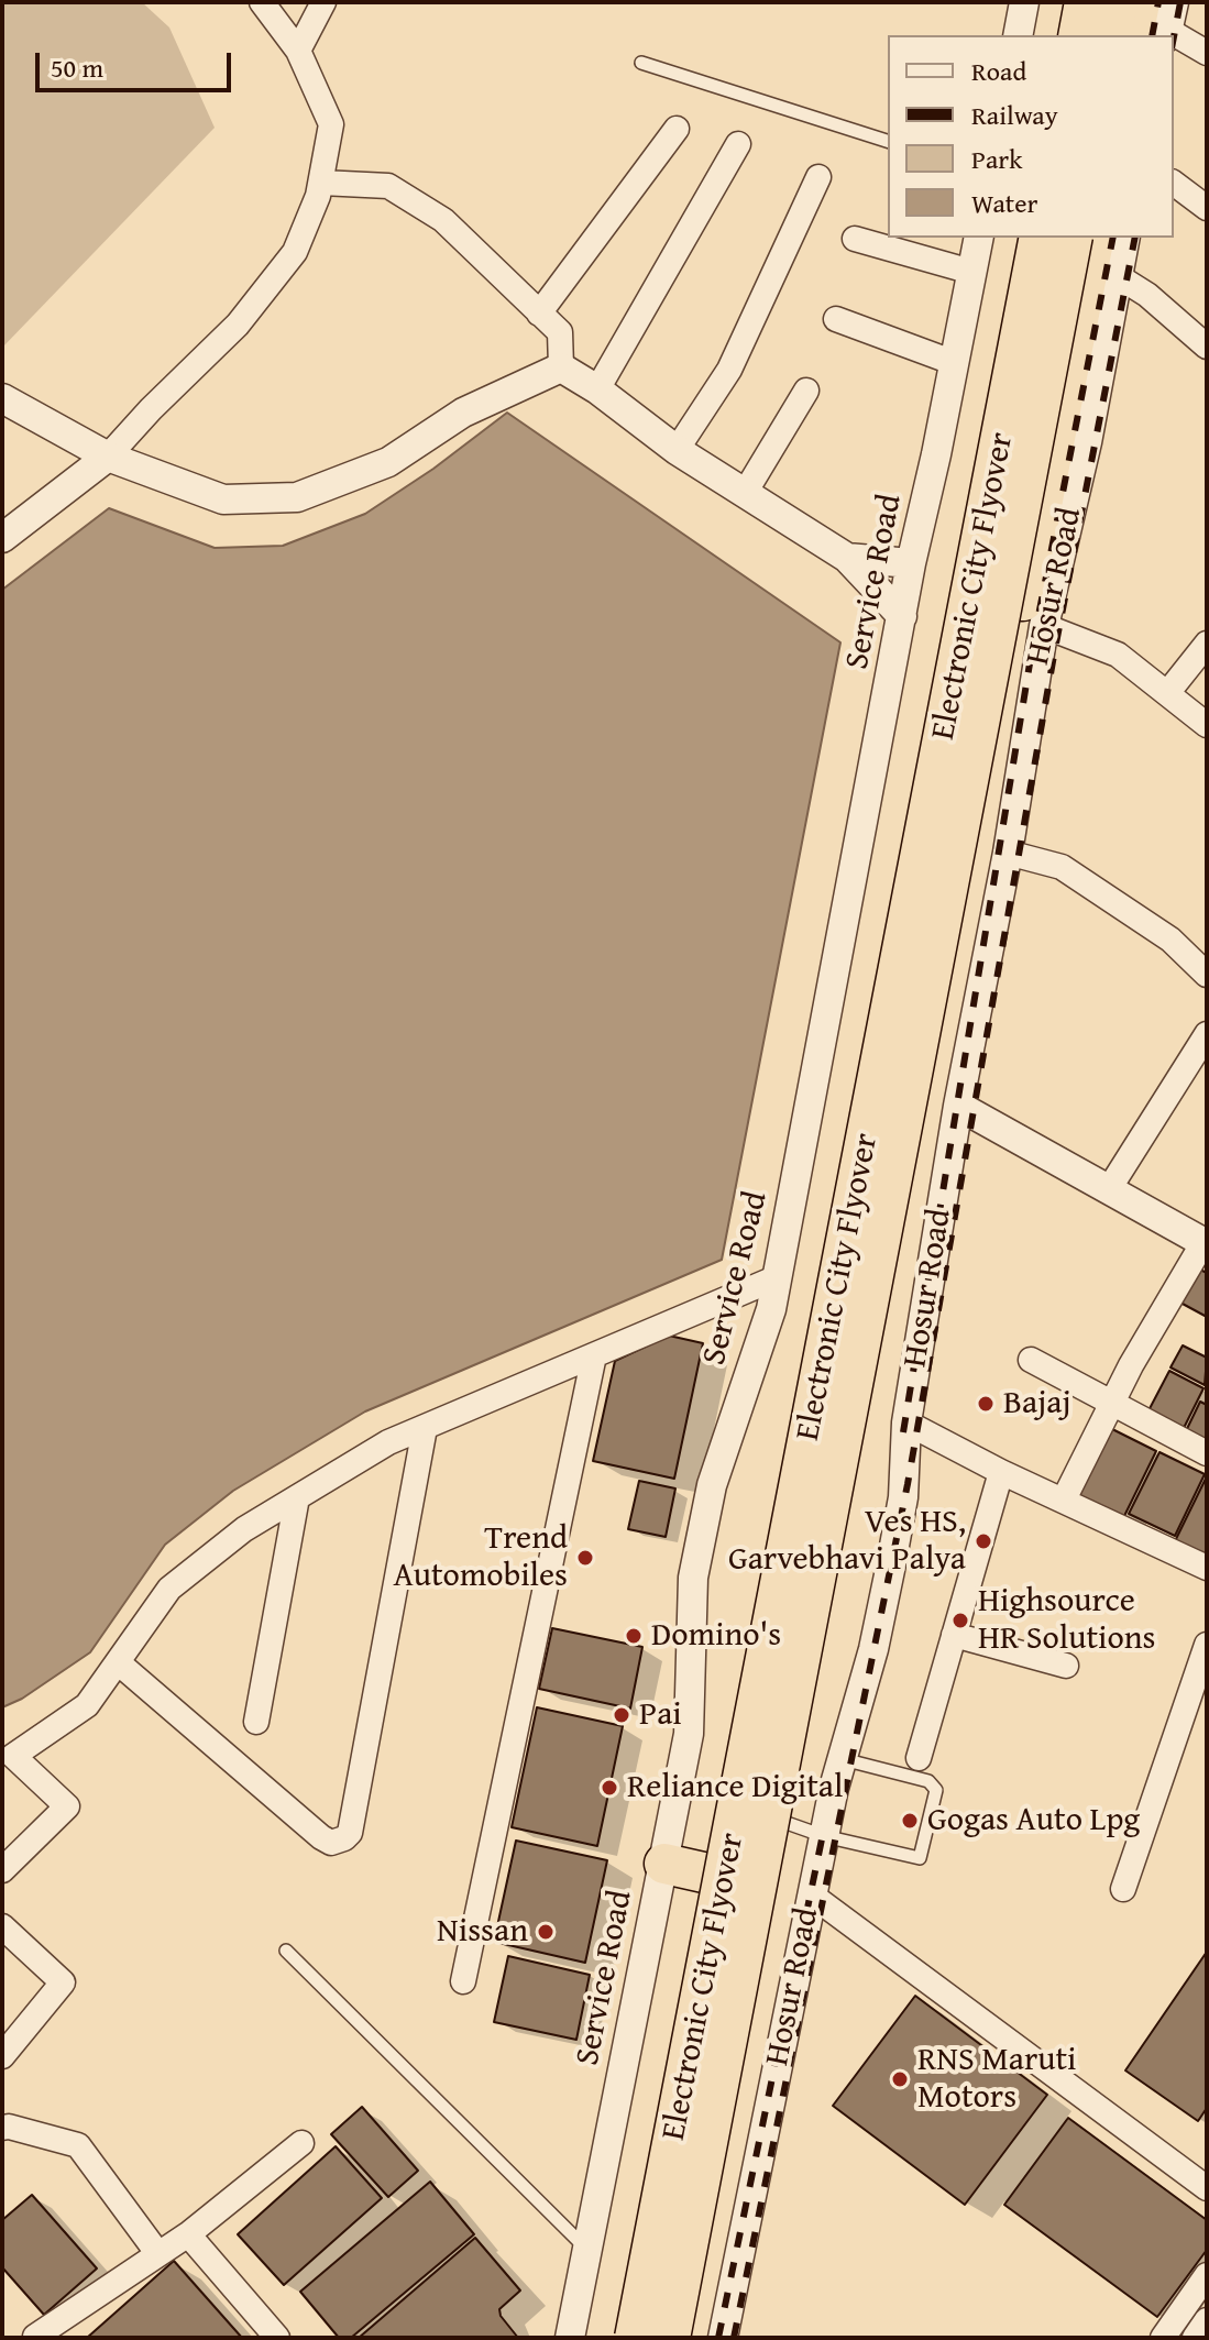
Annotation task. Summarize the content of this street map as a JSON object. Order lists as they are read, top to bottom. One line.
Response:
{"streets":{"highway":["Electronic City Flyover","Hosur Road"],"street":["Service Road"]},"places":["Bajaj","Ves HS, Garvebhavi Palya","Trend Automobiles","Highsource HR Solutions","Domino's","Pai","Reliance Digital","Gogas Auto Lpg","Nissan","RNS Maruti Motors"],"legend":["Road","Railway","Park","Water"],"scale_bar":"50 m"}
